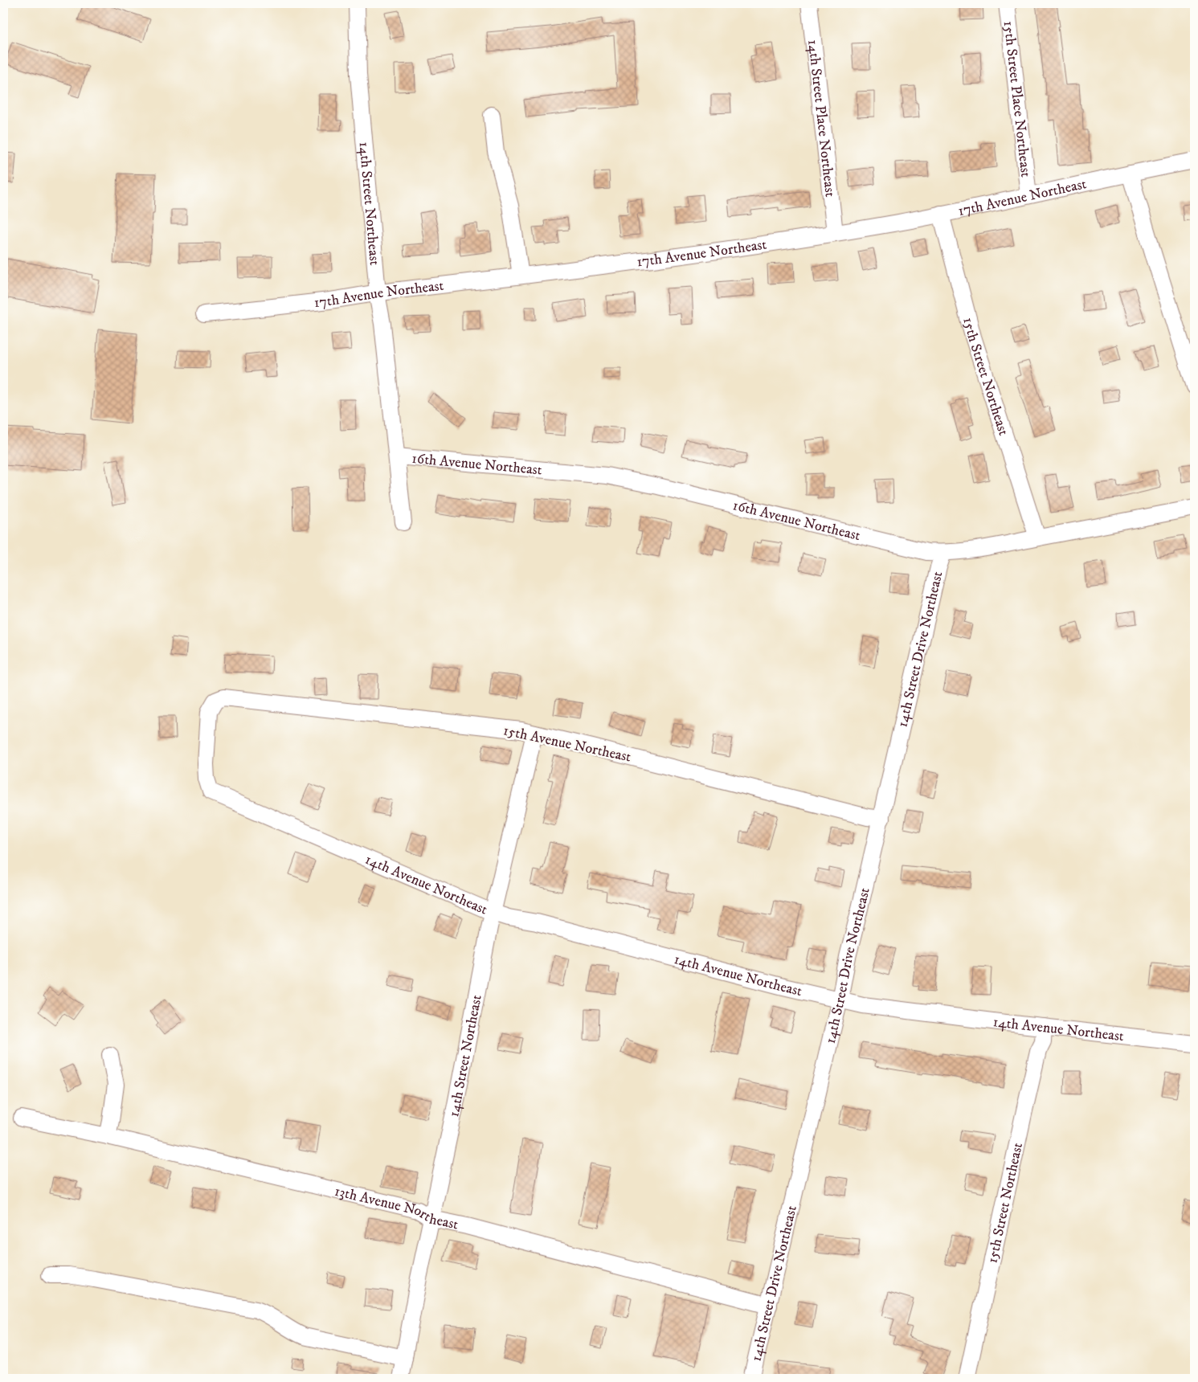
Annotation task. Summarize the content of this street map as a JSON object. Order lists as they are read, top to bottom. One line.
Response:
{"streets":{"street":["15th Street Place Northeast","14th Street Place Northeast","17th Avenue Northeast","14th Street Northeast","15th Street Northeast","16th Avenue Northeast","14th Street Drive Northeast","15th Avenue Northeast","14th Avenue Northeast","13th Avenue Northeast"]},"crossings":[["15th Street Place Northeast","17th Avenue Northeast"],["14th Street Place Northeast","17th Avenue Northeast"],["17th Avenue Northeast","14th Street Northeast"],["17th Avenue Northeast","15th Street Northeast"],["14th Street Northeast","16th Avenue Northeast"],["14th Street Northeast","15th Avenue Northeast"],["14th Street Northeast","14th Avenue Northeast"],["14th Street Northeast","13th Avenue Northeast"],["15th Street Northeast","16th Avenue Northeast"],["15th Street Northeast","14th Avenue Northeast"],["16th Avenue Northeast","14th Street Drive Northeast"],["14th Street Drive Northeast","15th Avenue Northeast"],["14th Street Drive Northeast","14th Avenue Northeast"],["14th Street Drive Northeast","13th Avenue Northeast"],["15th Avenue Northeast","14th Avenue Northeast"]]}
